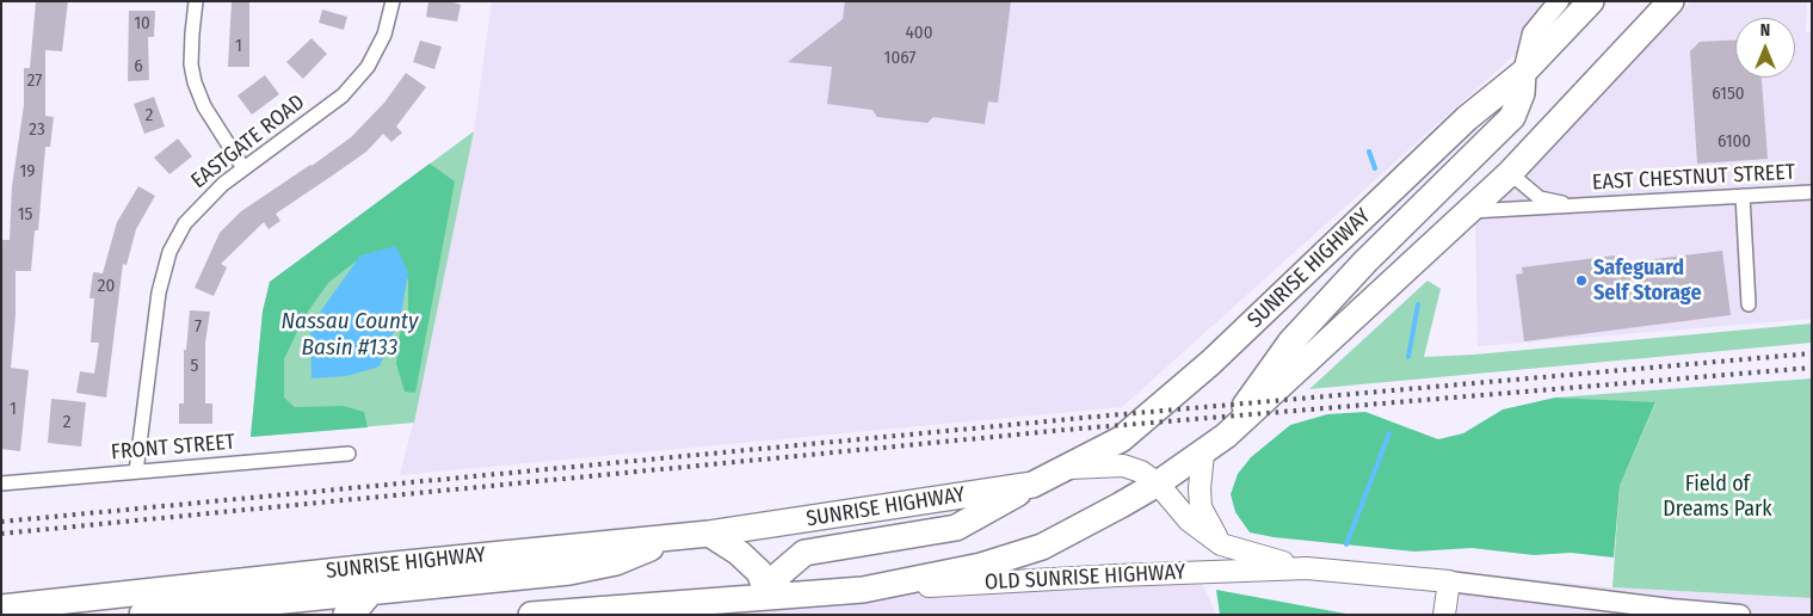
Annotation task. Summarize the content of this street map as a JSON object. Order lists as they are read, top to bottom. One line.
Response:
{"streets":{"highway":["SUNRISE HIGHWAY"],"main road":["OLD SUNRISE HIGHWAY"],"street":["EASTGATE ROAD","EAST CHESTNUT STREET","FRONT STREET"]},"crossings":[["EASTGATE ROAD","FRONT STREET"],["SUNRISE HIGHWAY","OLD SUNRISE HIGHWAY"]],"water":["Nassau County Basin #133"],"parks":["Field of Dreams Park"],"places":["Safeguard Self Storage"],"house_numbers":["10","400","1","1067","6","27","6150","2","23","6100","19","15","20","7","5","1","2"],"north":"top"}
